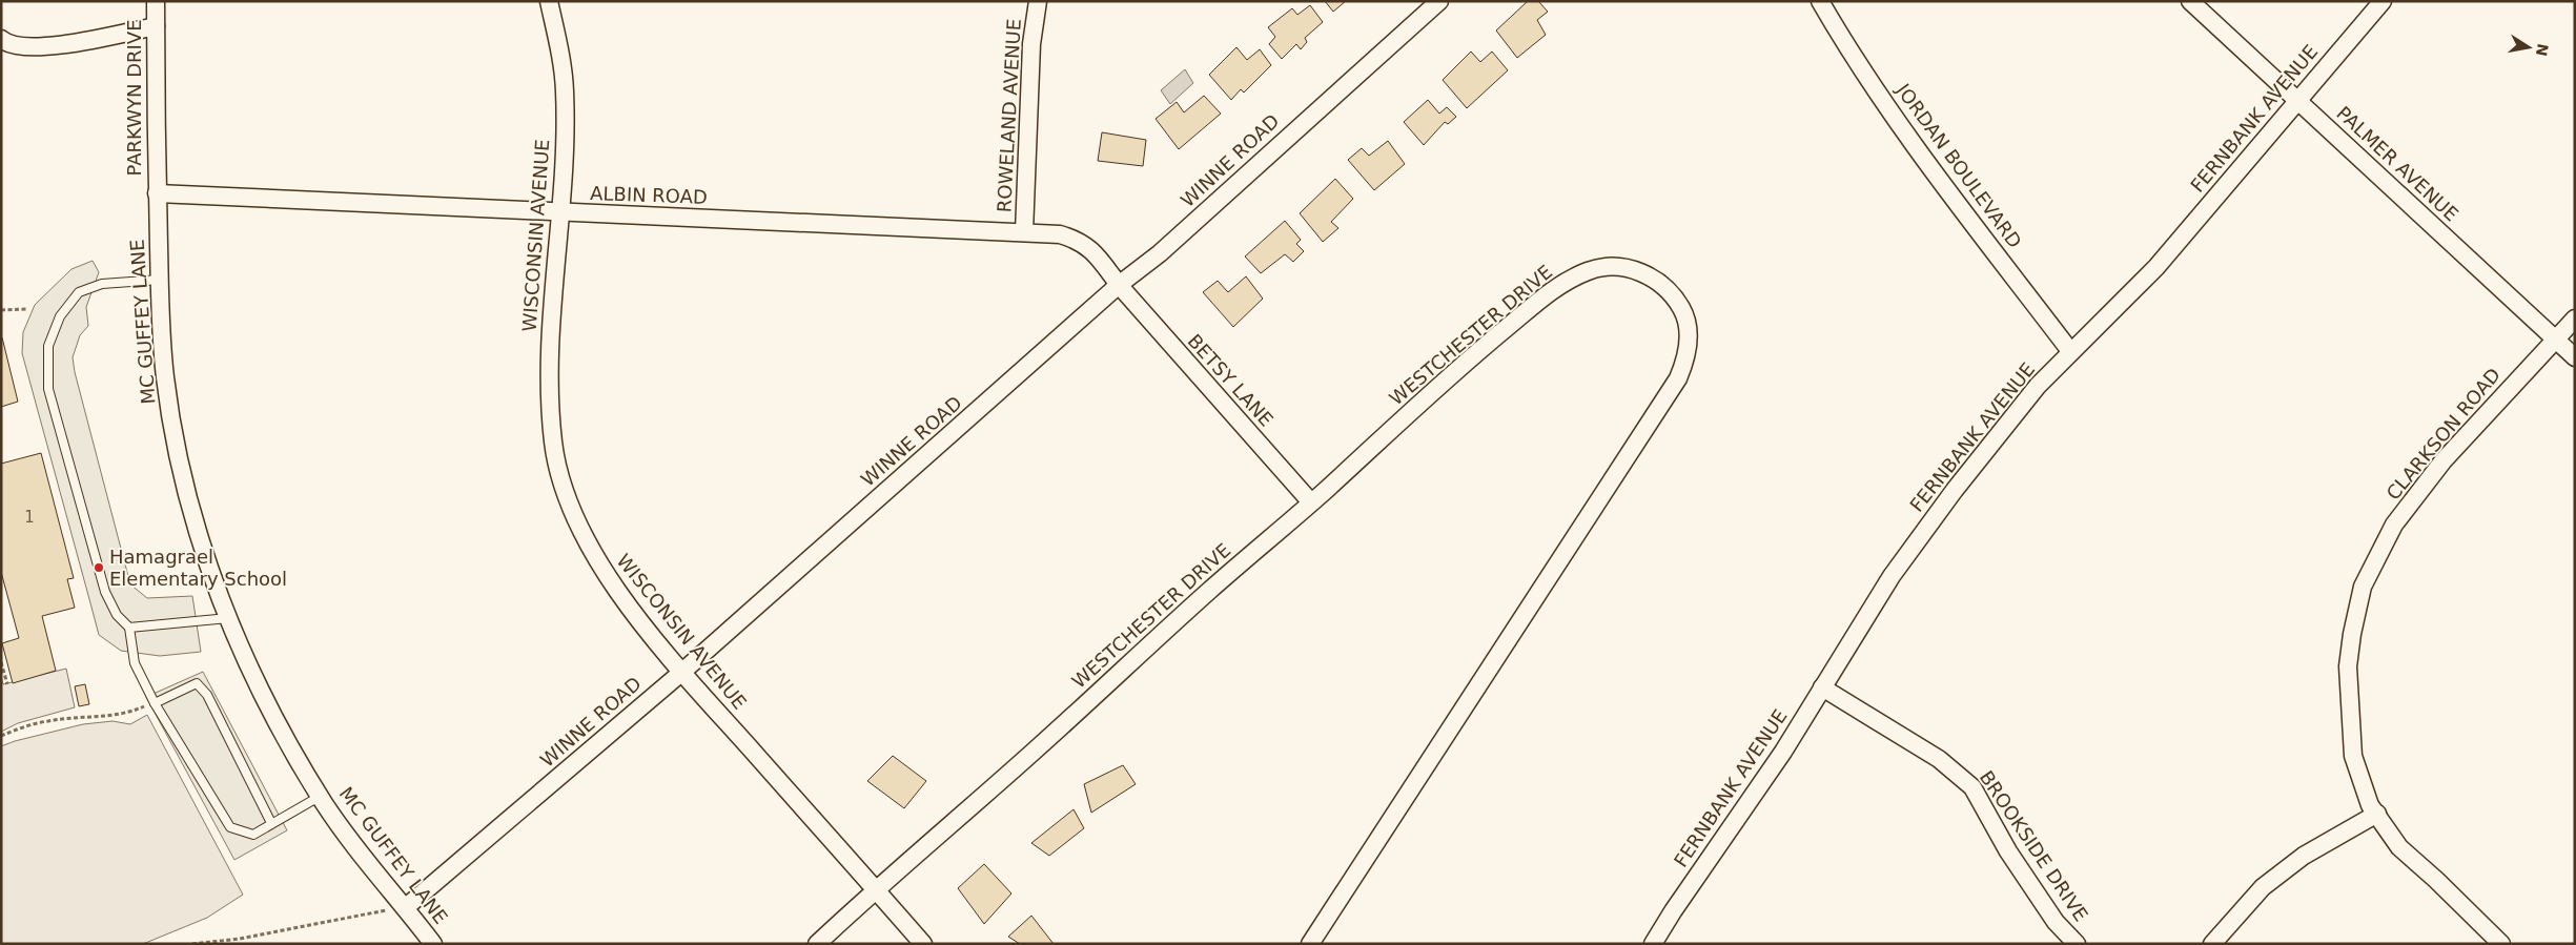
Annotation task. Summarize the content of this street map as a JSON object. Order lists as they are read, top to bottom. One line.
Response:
{"streets":{"street":["PARKWYN DRIVE","ROWELAND AVENUE","FERNBANK AVENUE","WINNE ROAD","PALMER AVENUE","JORDAN BOULEVARD","ALBIN ROAD","WISCONSIN AVENUE","MC GUFFEY LANE","WESTCHESTER DRIVE","BETSY LANE","CLARKSON ROAD","BROOKSIDE DRIVE"]},"crossings":[["PARKWYN DRIVE","ALBIN ROAD"],["PARKWYN DRIVE","MC GUFFEY LANE"],["ROWELAND AVENUE","ALBIN ROAD"],["FERNBANK AVENUE","PALMER AVENUE"],["FERNBANK AVENUE","JORDAN BOULEVARD"],["FERNBANK AVENUE","BROOKSIDE DRIVE"],["WINNE ROAD","ALBIN ROAD"],["WINNE ROAD","WISCONSIN AVENUE"],["WINNE ROAD","MC GUFFEY LANE"],["WINNE ROAD","BETSY LANE"],["PALMER AVENUE","CLARKSON ROAD"],["ALBIN ROAD","WISCONSIN AVENUE"],["ALBIN ROAD","MC GUFFEY LANE"],["ALBIN ROAD","BETSY LANE"],["WISCONSIN AVENUE","WESTCHESTER DRIVE"],["WESTCHESTER DRIVE","BETSY LANE"]],"places":["Hamagrael Elementary School"],"house_numbers":["1"],"north":"right"}
